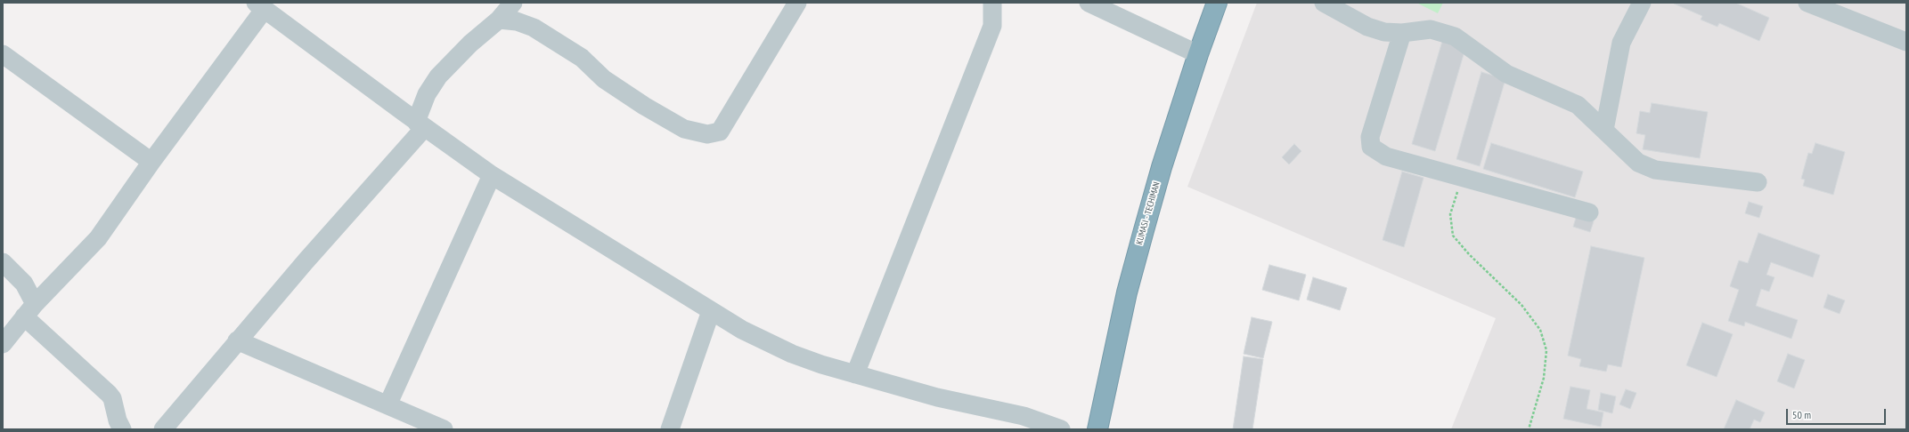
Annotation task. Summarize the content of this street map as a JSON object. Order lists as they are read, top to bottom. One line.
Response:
{"streets":{"highway":["KUMASI - TECHIMAN"]},"scale_bar":"50 m"}
